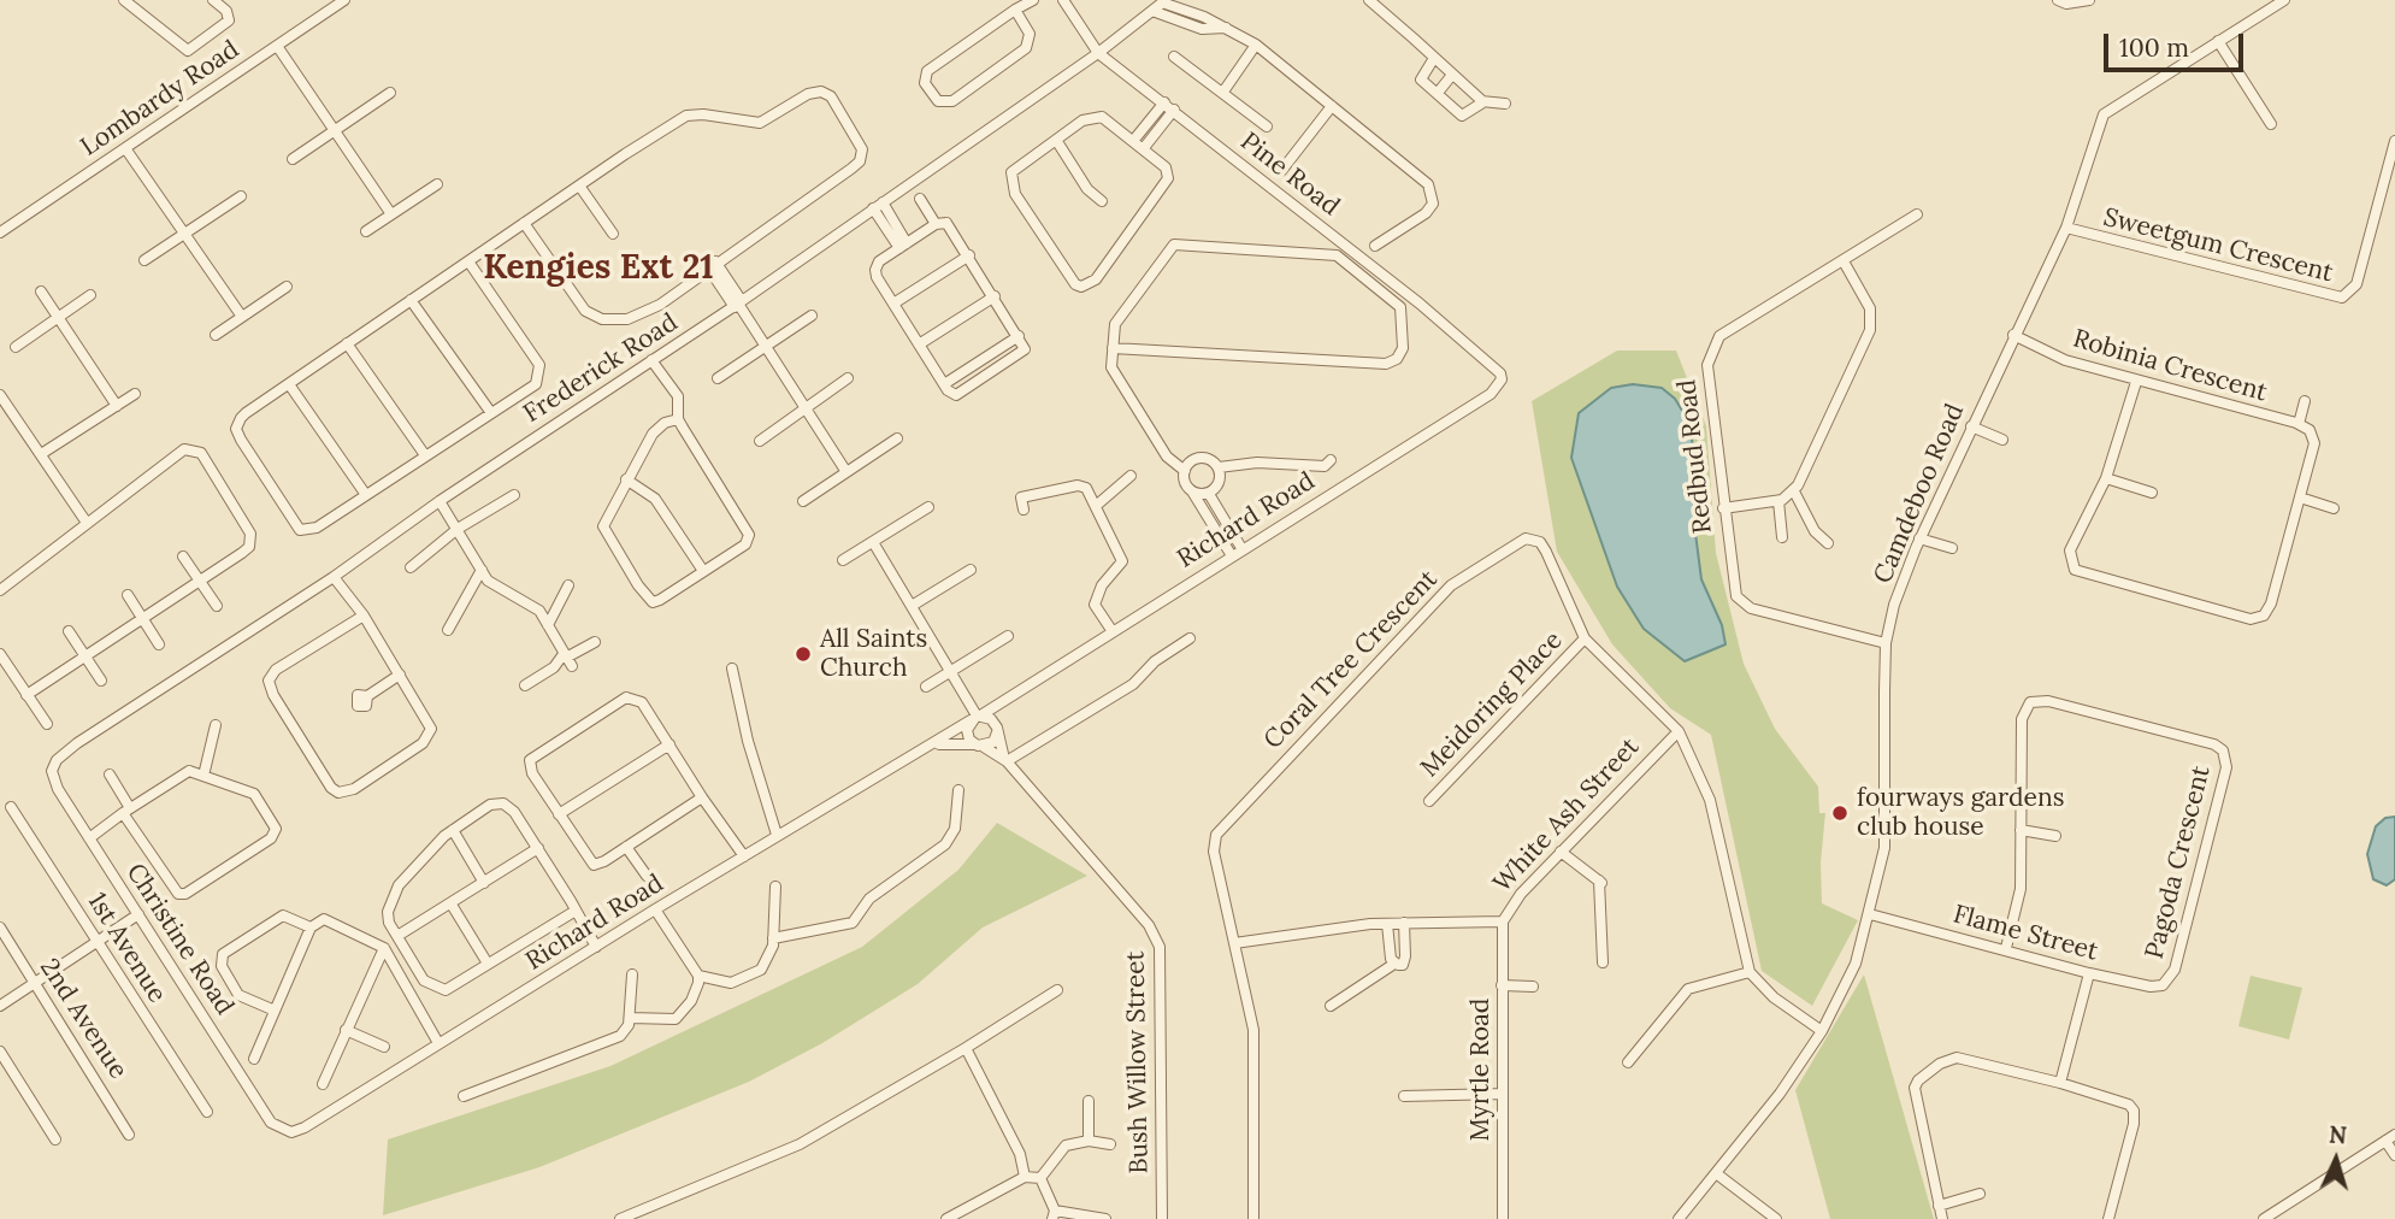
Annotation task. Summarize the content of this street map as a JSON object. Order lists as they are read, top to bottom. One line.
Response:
{"streets":{"street":["Lombardy Road","Pine Road","Sweetgum Crescent","Robinia Crescent","Frederick Road","Redbud Road","Camdeboo Road","Richard Road","Coral Tree Crescent","Meidoring Place","White Ash Street","Pagoda Crescent","Flame Street","Christine Road","1st Avenue","2nd Avenue","Bush Willow Street","Myrtle Road"]},"crossings":[["Pine Road","Frederick Road"],["Pine Road","Richard Road"],["Sweetgum Crescent","Camdeboo Road"],["Robinia Crescent","Camdeboo Road"],["Frederick Road","Christine Road"],["Redbud Road","Camdeboo Road"],["Camdeboo Road","Flame Street"],["Richard Road","Christine Road"],["Richard Road","Bush Willow Street"],["Coral Tree Crescent","Meidoring Place"],["Coral Tree Crescent","White Ash Street"],["White Ash Street","Myrtle Road"],["Pagoda Crescent","Flame Street"]],"districts":["Kengies Ext 21"],"places":["All Saints Church","fourways gardens club house"],"scale_bar":"100 m","north":"top"}
